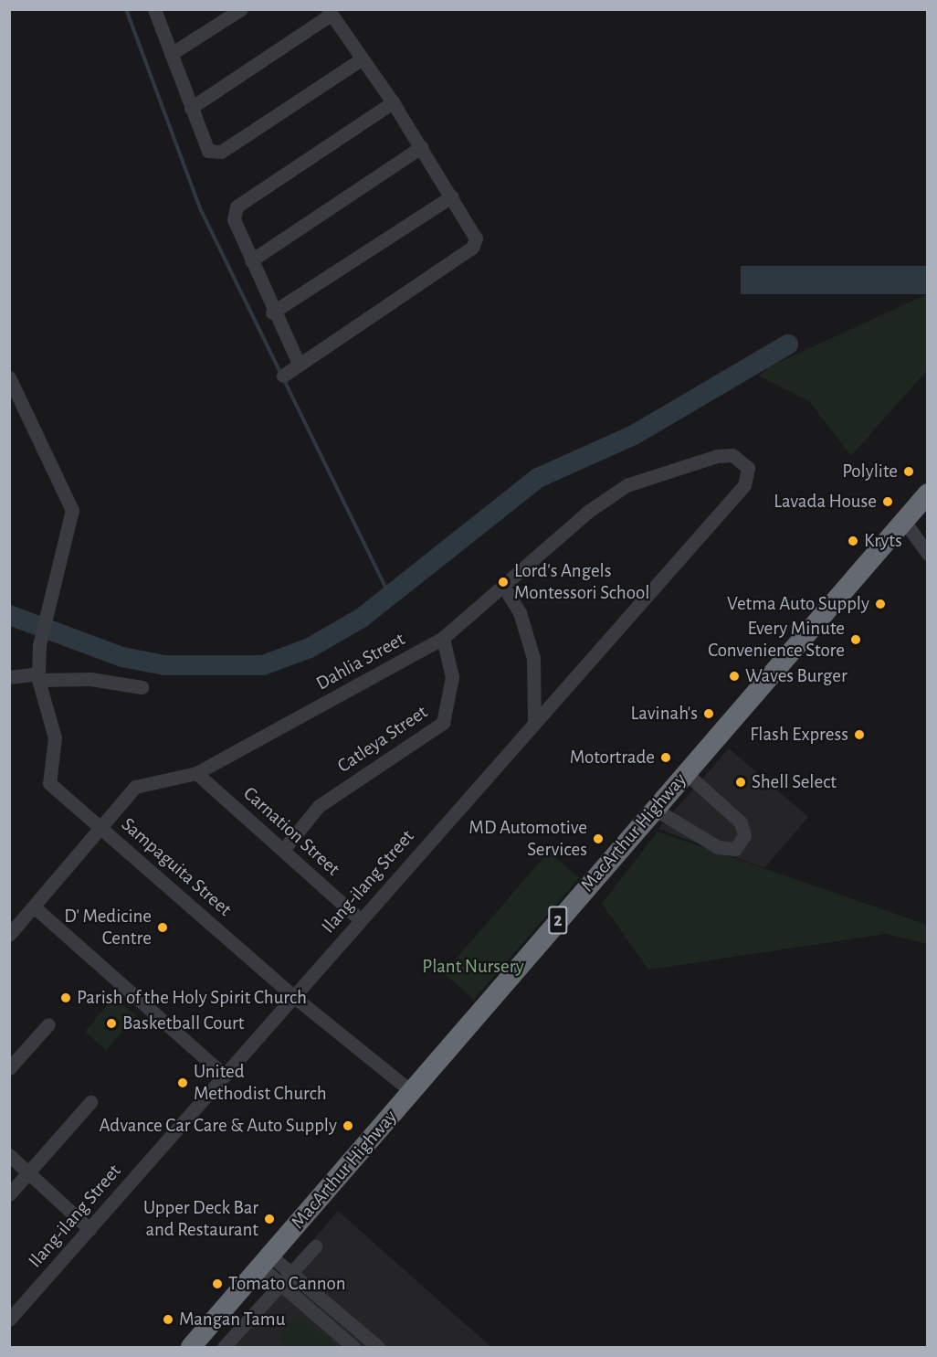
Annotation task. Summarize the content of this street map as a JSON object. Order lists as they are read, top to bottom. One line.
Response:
{"streets":{"highway":["MacArthur Highway","2"],"street":["Dahlia Street","Catleya Street","Carnation Street","Sampaguita Street","Ilang-ilang Street"]},"crossings":[["Dahlia Street","Catleya Street"],["Dahlia Street","Carnation Street"],["Dahlia Street","Sampaguita Street"],["Dahlia Street","Ilang-ilang Street"],["Catleya Street","Carnation Street"],["Carnation Street","Ilang-ilang Street"],["MacArthur Highway","Sampaguita Street"],["Sampaguita Street","Ilang-ilang Street"]],"parks":["Plant Nursery"],"places":["Polylite","Lavada House","Kryts","Lord's Angels Montessori School","Vetma Auto Supply","Every Minute Convenience Store","Waves Burger","Lavinah's","Flash Express","Motortrade","Shell Select","MD Automotive Services","D' Medicine Centre","Parish of the Holy Spirit Church","Basketball Court","United Methodist Church","Advance Car Care & Auto Supply","Upper Deck Bar and Restaurant","Tomato Cannon","Mangan Tamu"]}
